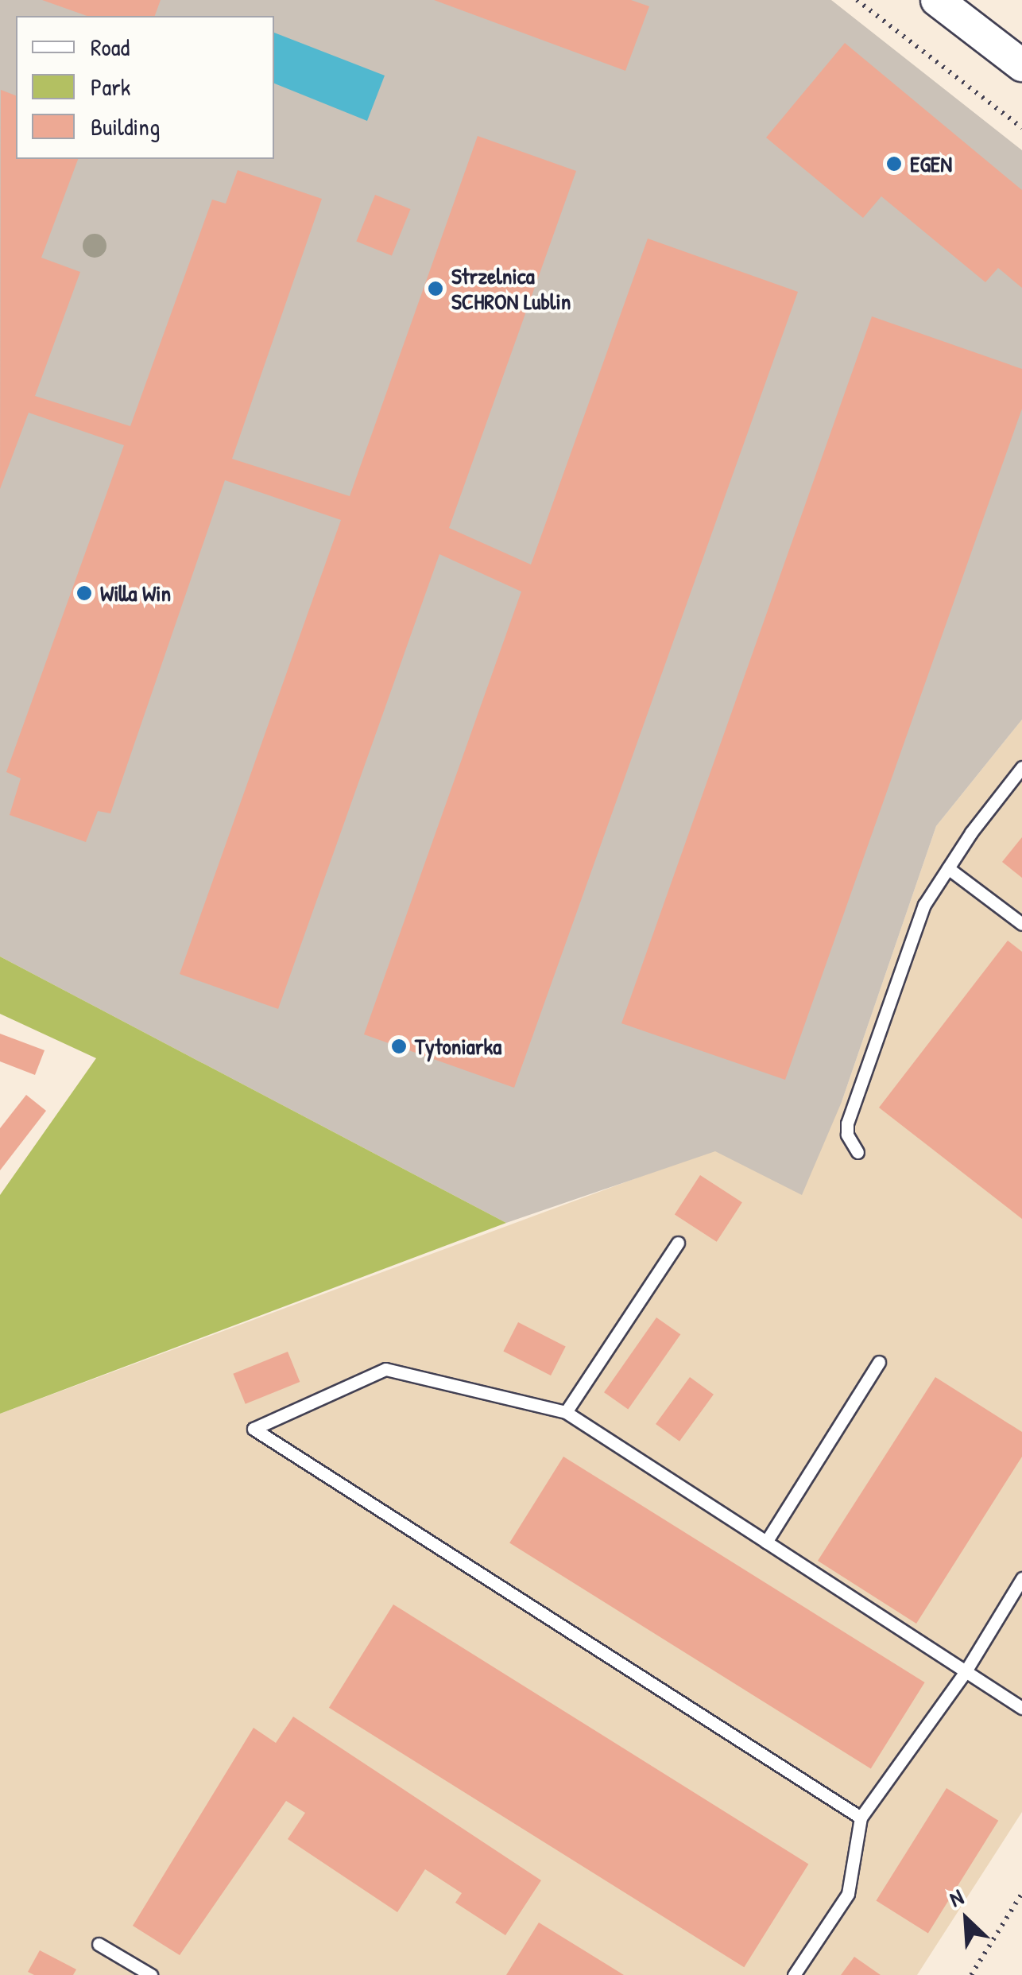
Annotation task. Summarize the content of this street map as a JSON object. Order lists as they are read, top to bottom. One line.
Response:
{"places":["EGEN","Strzelnica SCHRON Lublin","Willa Win","Tytoniarka"],"legend":["Road","Park","Building"],"north":"top left"}
